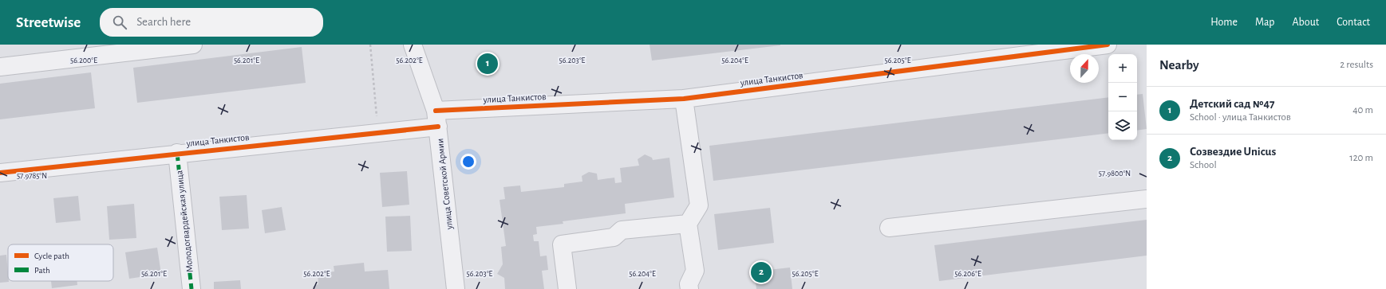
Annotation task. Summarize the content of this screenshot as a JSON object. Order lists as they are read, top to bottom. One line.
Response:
{"streets":{"street":["улица Танкистов","улица Советской Армии","Молодогвардейская улица"]},"crossings":[["улица Танкистов","улица Советской Армии"],["улица Танкистов","Молодогвардейская улица"]],"legend":["Cycle path","Path"],"north":"top","page":{"header":"Streetwise","search":"Search here","nav":["Home","Map","About","Contact"],"heading":["Nearby","2 results"],"pins":["1","2"],"map_buttons":["+","−"],"list":[{"mark":"1","name":"Детский сад №47","note":"School · улица Танкистов","value":"40 m"},{"mark":"2","name":"Созвездие Unicus","note":"School","value":"120 m"}]},"coordinates":["56.200°E","56.201°E","56.202°E","56.203°E","56.204°E","56.205°E","57.9800°N","57.9785°N","56.206°E"]}
